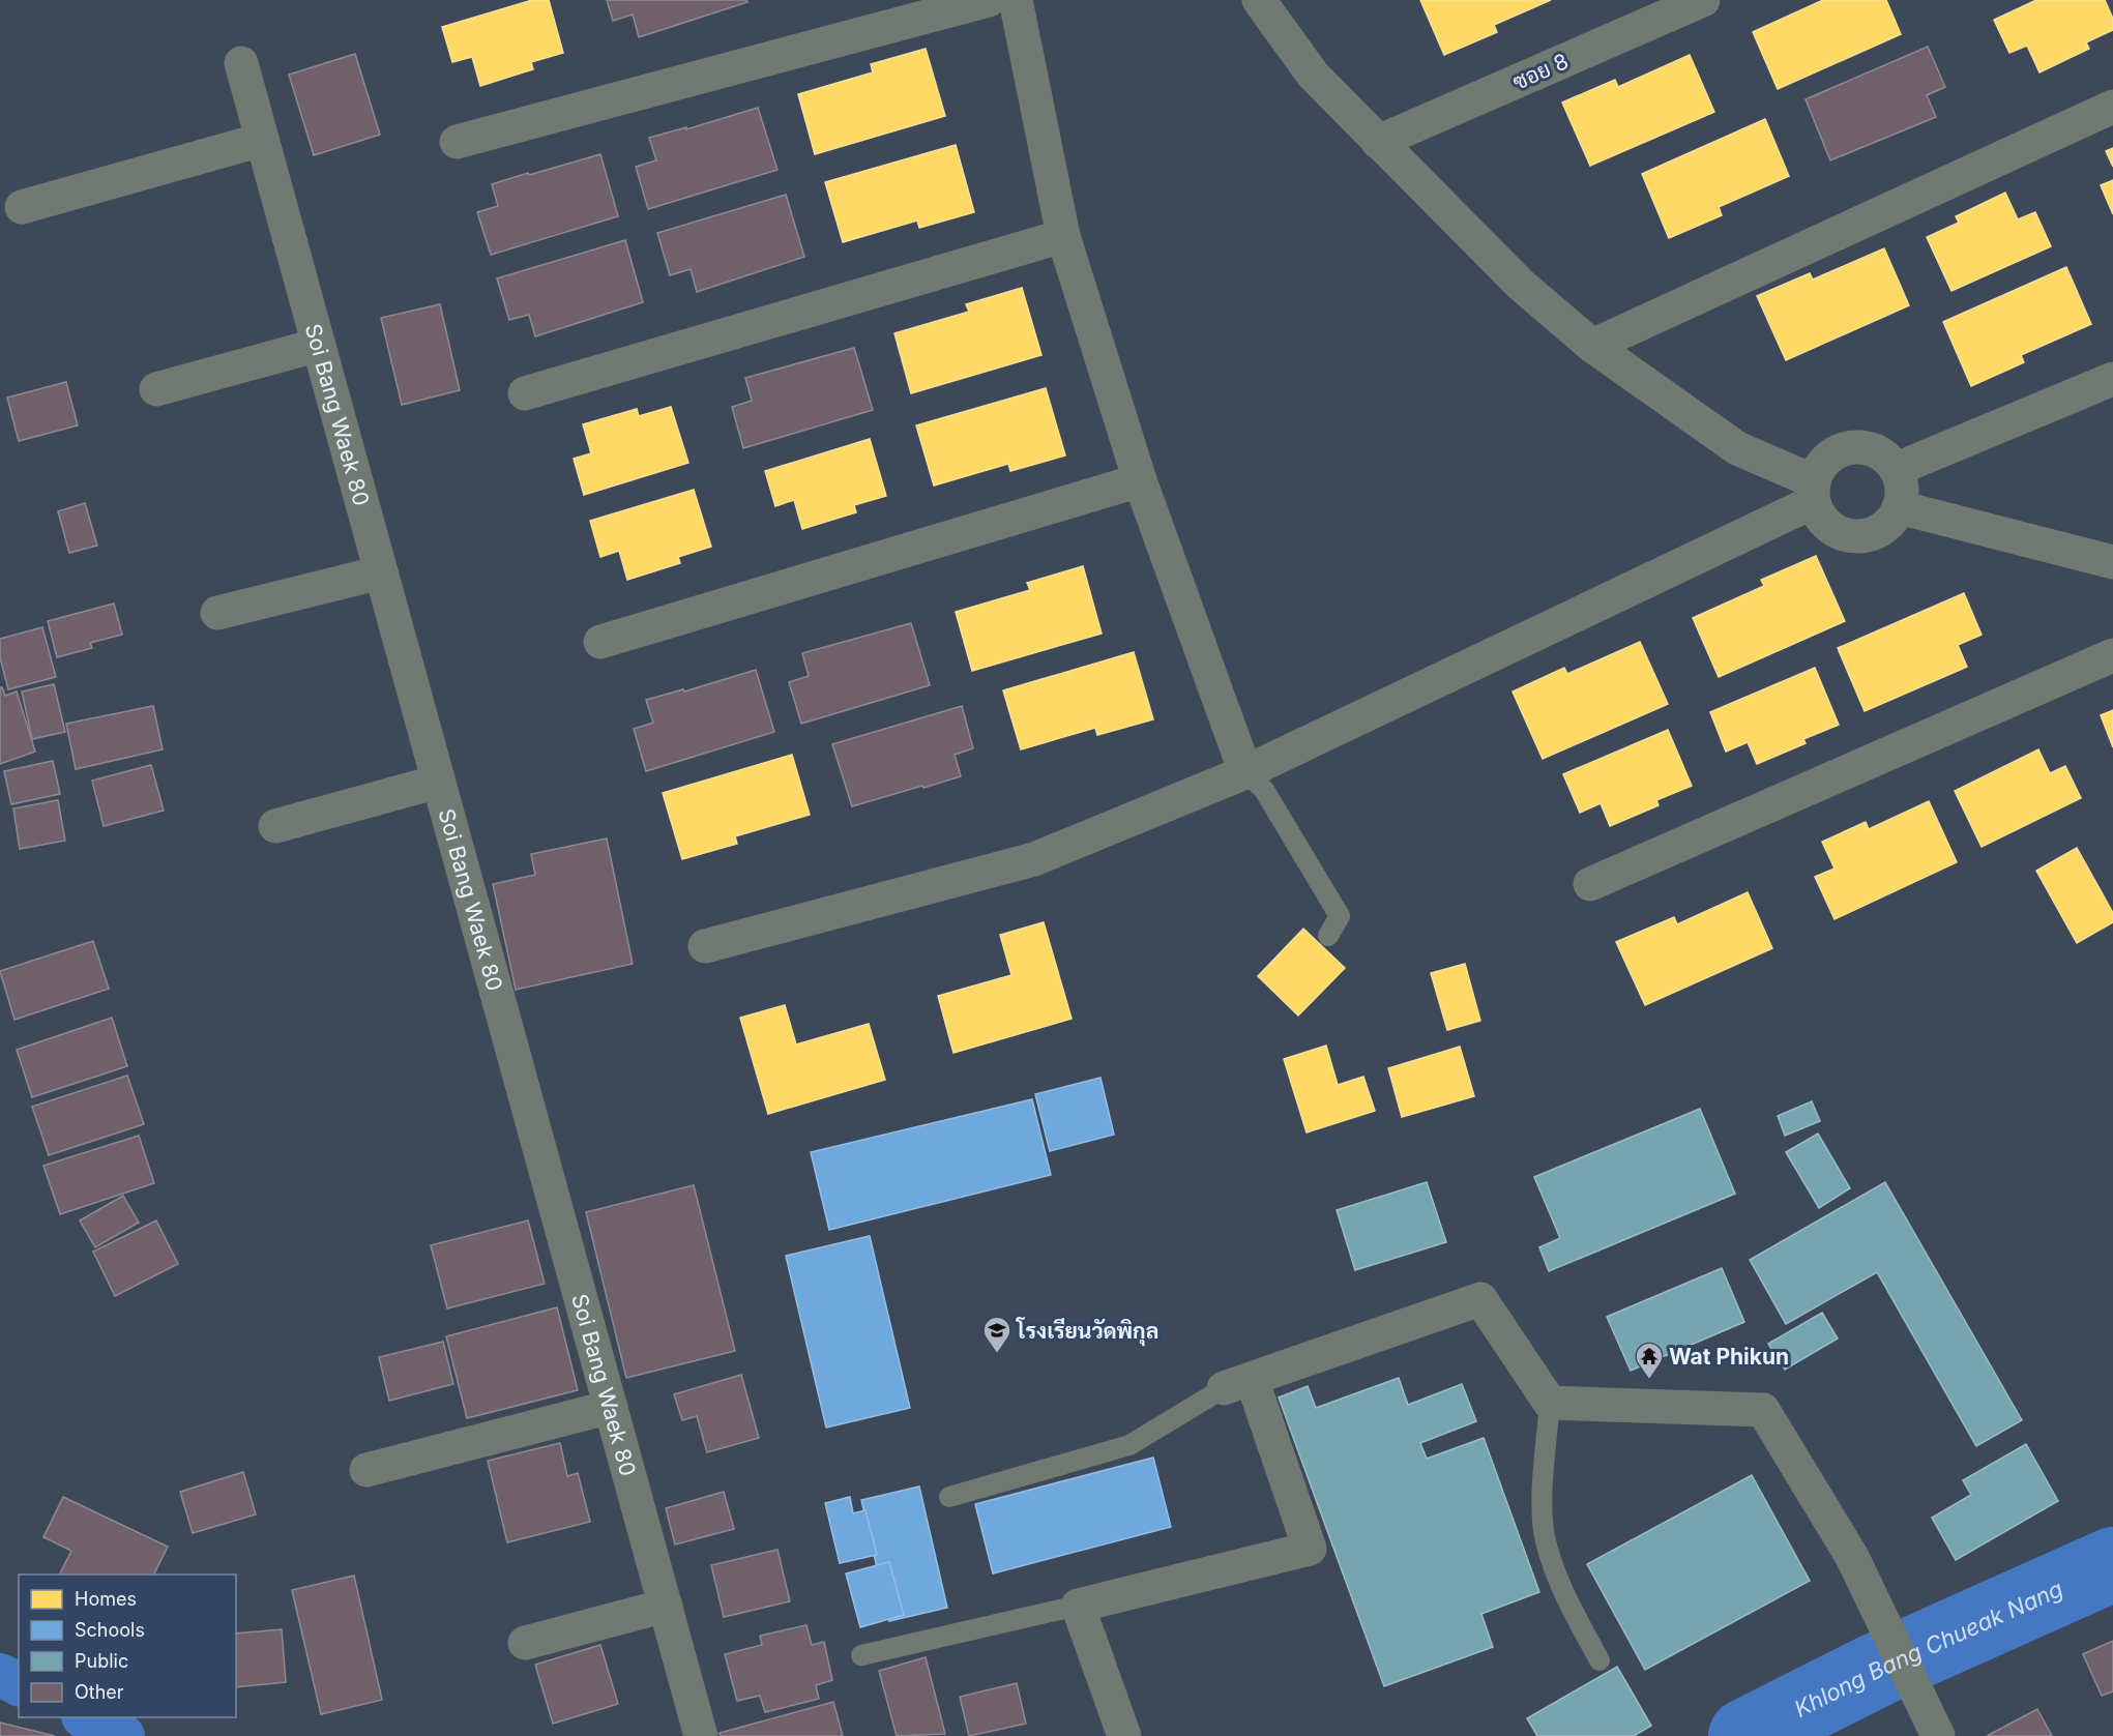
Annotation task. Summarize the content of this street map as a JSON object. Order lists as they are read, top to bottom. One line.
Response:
{"streets":{"street":["ซอย 8","Soi Bang Waek 80"]},"water":["Khlong Bang Chueak Nang"],"places":{"school or university":["โรงเรียนวัดพิกุล"],"temple":["Wat Phikun"]},"legend":["Homes","Schools","Public","Other"]}
